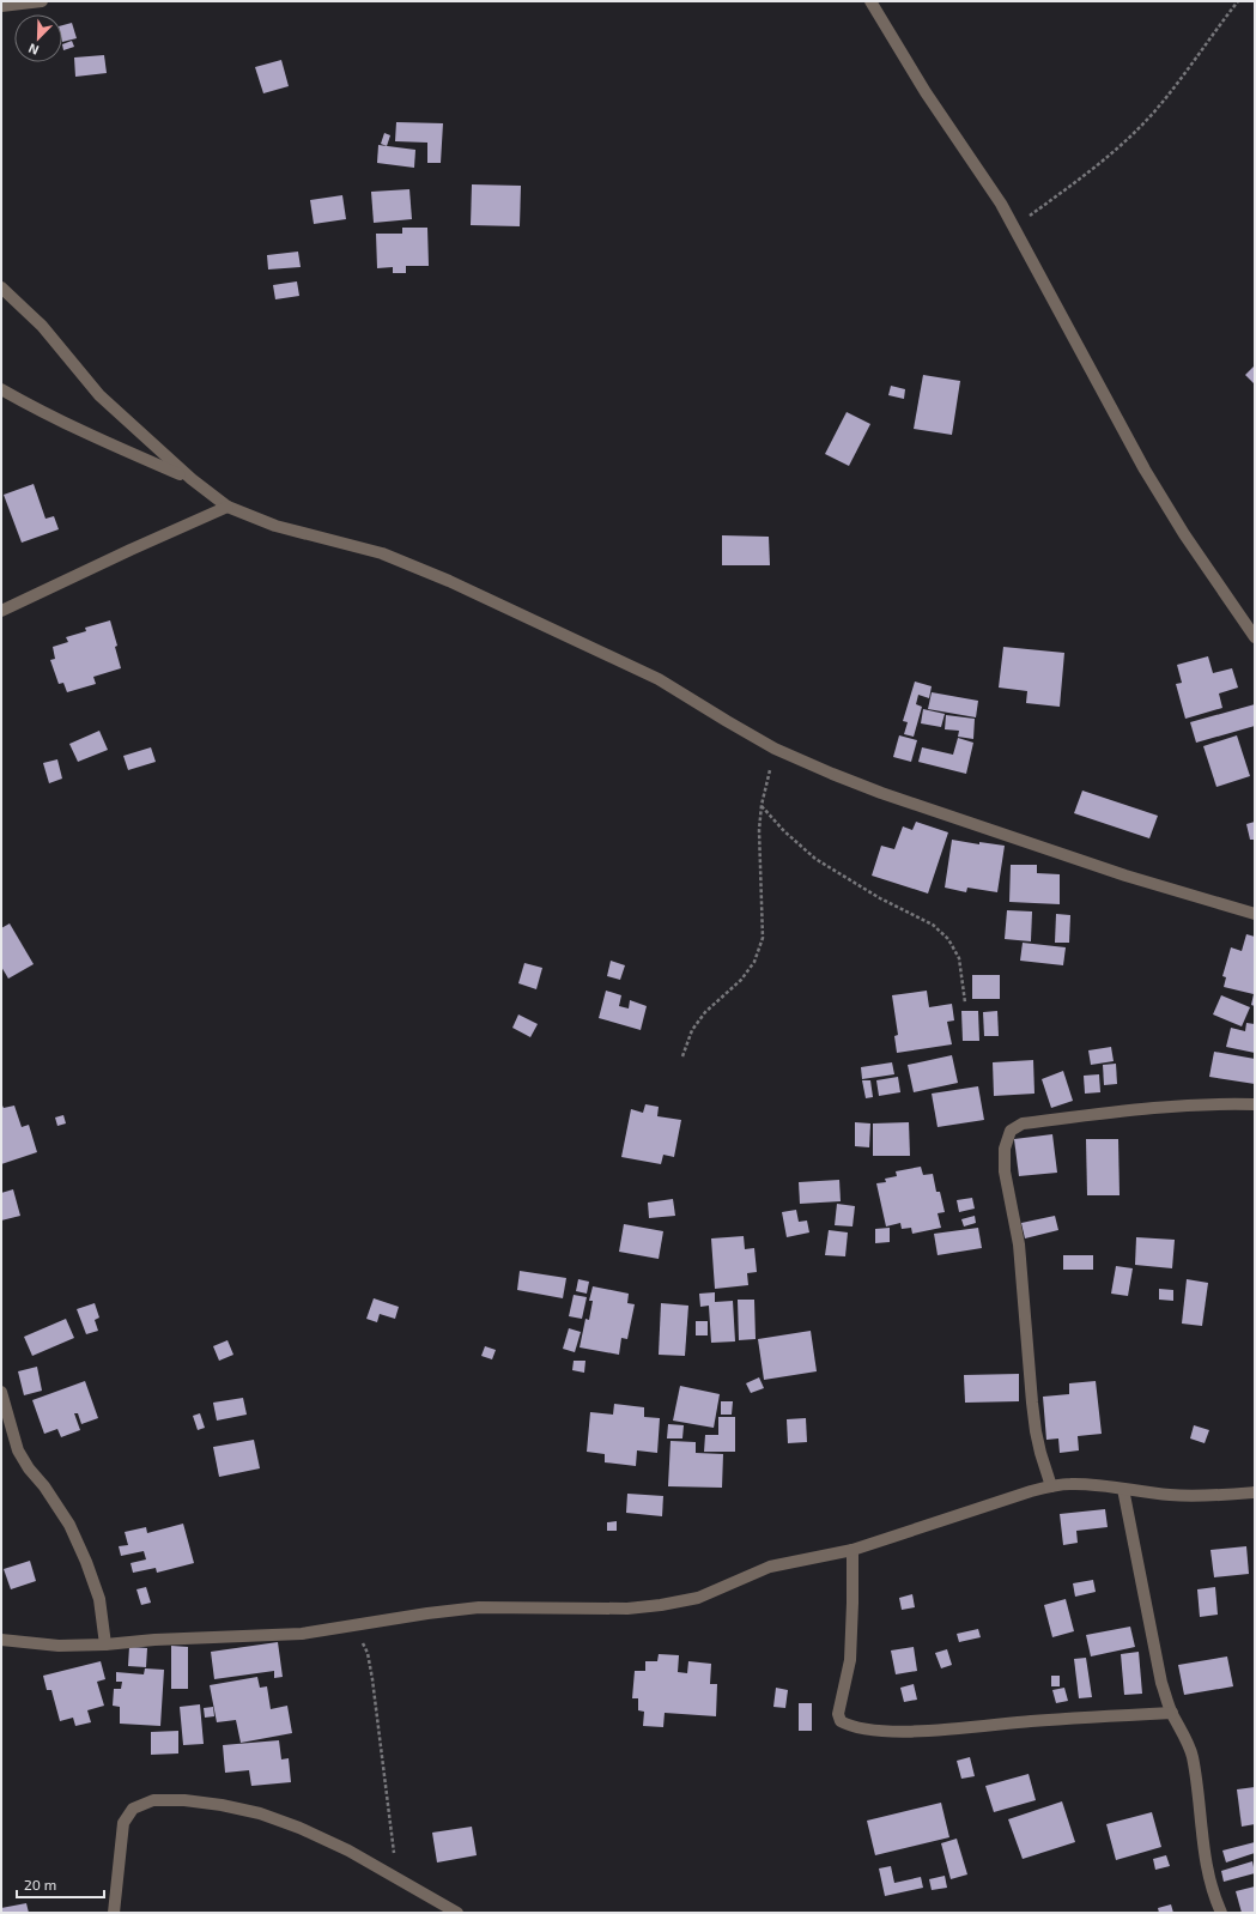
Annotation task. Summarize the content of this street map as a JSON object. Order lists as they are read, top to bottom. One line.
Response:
{"scale_bar":"20 m","north":"bottom left"}
